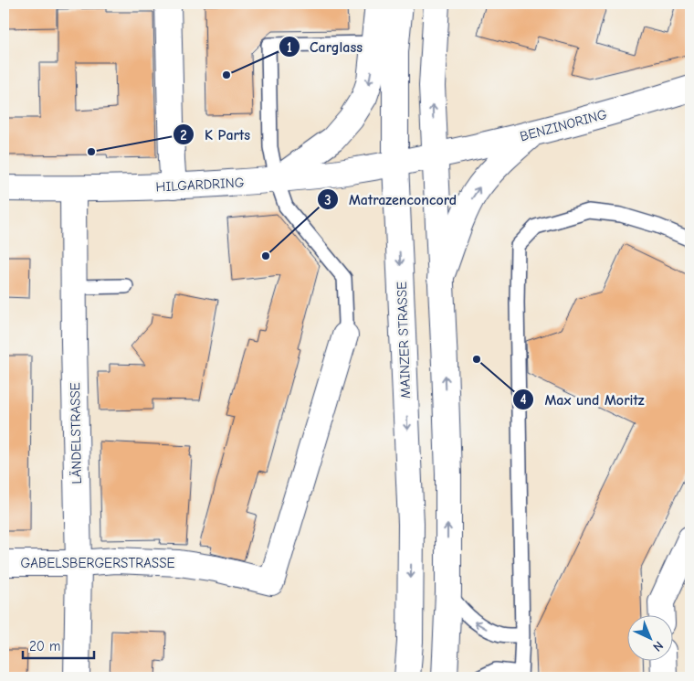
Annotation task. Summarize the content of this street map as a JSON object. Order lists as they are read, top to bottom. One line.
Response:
{"streets":{"street":["BENZINORING","HILGARDRING","MAINZER STRASSE","LÄNDELSTRASSE","GABELSBERGERSTRASSE"]},"crossings":[["BENZINORING","HILGARDRING"],["BENZINORING","MAINZER STRASSE"],["HILGARDRING","MAINZER STRASSE"],["HILGARDRING","LÄNDELSTRASSE"],["LÄNDELSTRASSE","GABELSBERGERSTRASSE"]],"places":["Carglass","K Parts","Matrazenconcord","Max und Moritz"],"scale_bar":"20 m","north":"bottom right"}
